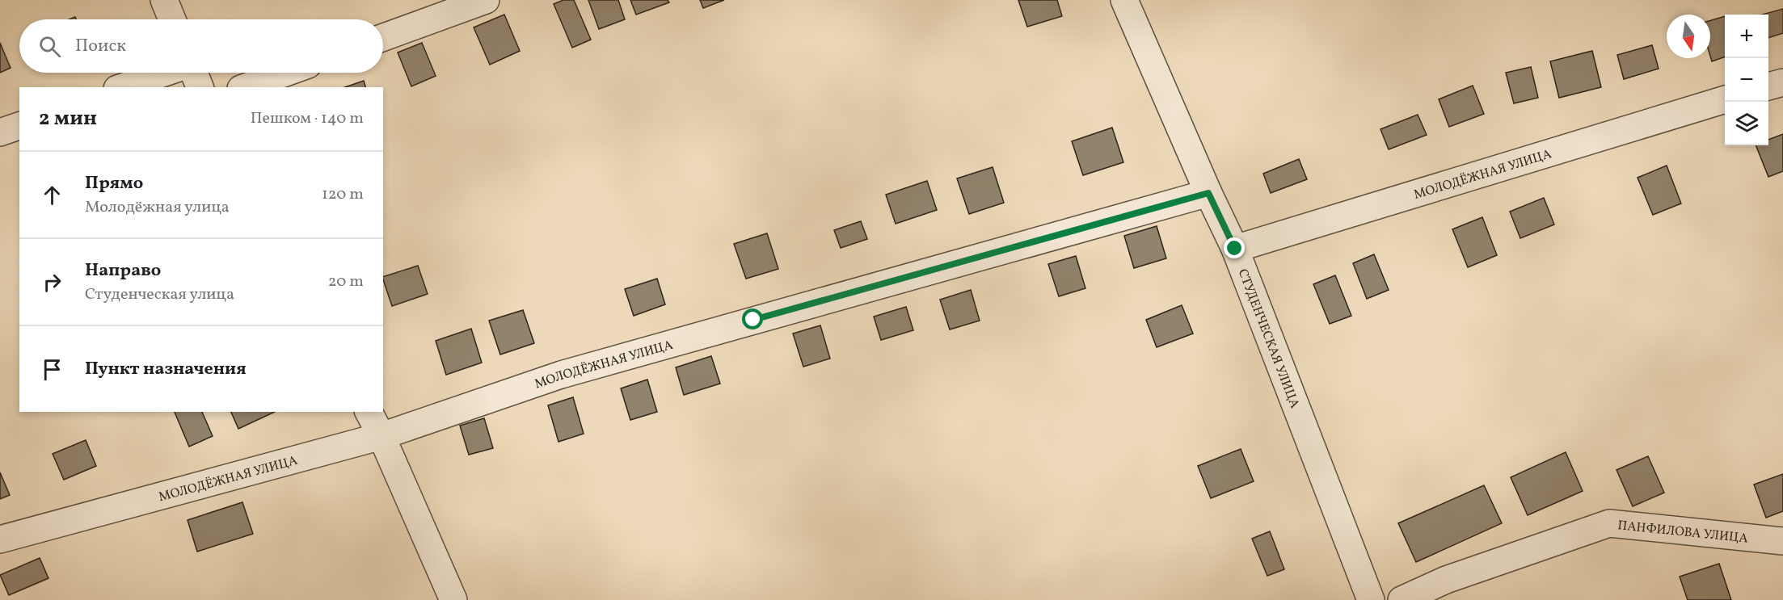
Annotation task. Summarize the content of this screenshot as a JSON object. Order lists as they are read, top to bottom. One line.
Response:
{"streets":{"street":["МОЛОДЁЖНАЯ УЛИЦА","СТУДЕНЧЕСКАЯ УЛИЦА","ПАНФИЛОВА УЛИЦА"]},"crossings":[["МОЛОДЁЖНАЯ УЛИЦА","СТУДЕНЧЕСКАЯ УЛИЦА"]],"north":"bottom","page":{"map_buttons":["+","−"],"search":"Поиск","heading":["2 мин","Пешком · 140 m"],"list":[["Прямо","Молодёжная улица","120 m"],["Направо","Студенческая улица","20 m"],"Пункт назначения"]}}
